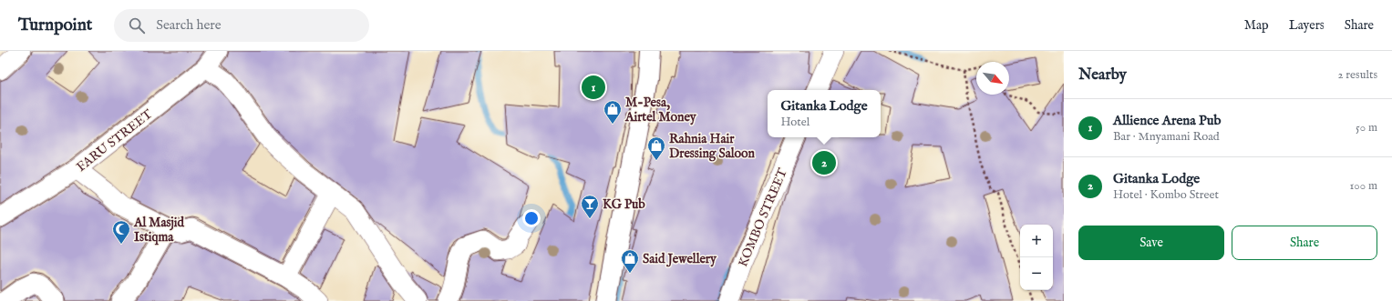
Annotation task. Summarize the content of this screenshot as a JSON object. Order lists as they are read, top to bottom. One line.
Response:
{"streets":{"street":["FARU STREET","KOMBO STREET"]},"places":{"shop":["M-Pesa, Airtel Money","Rahnia Hair Dressing Saloon","Said Jewellery"],"bar":["KG Pub"],"mosque":["Al Masjid Istiqma"]},"north":"bottom right","page":{"header":"Turnpoint","search":"Search here","nav":["Map","Layers","Share"],"heading":["Nearby","2 results"],"pins":["1","2"],"popup":["Gitanka Lodge","Hotel"],"list":[{"mark":"1","name":"Allience Arena Pub","note":"Bar · Mnyamani Road","value":"50 m"},{"mark":"2","name":"Gitanka Lodge","note":"Hotel · Kombo Street","value":"100 m"}],"buttons":["Save","Share"],"map_buttons":["+","−"]}}
